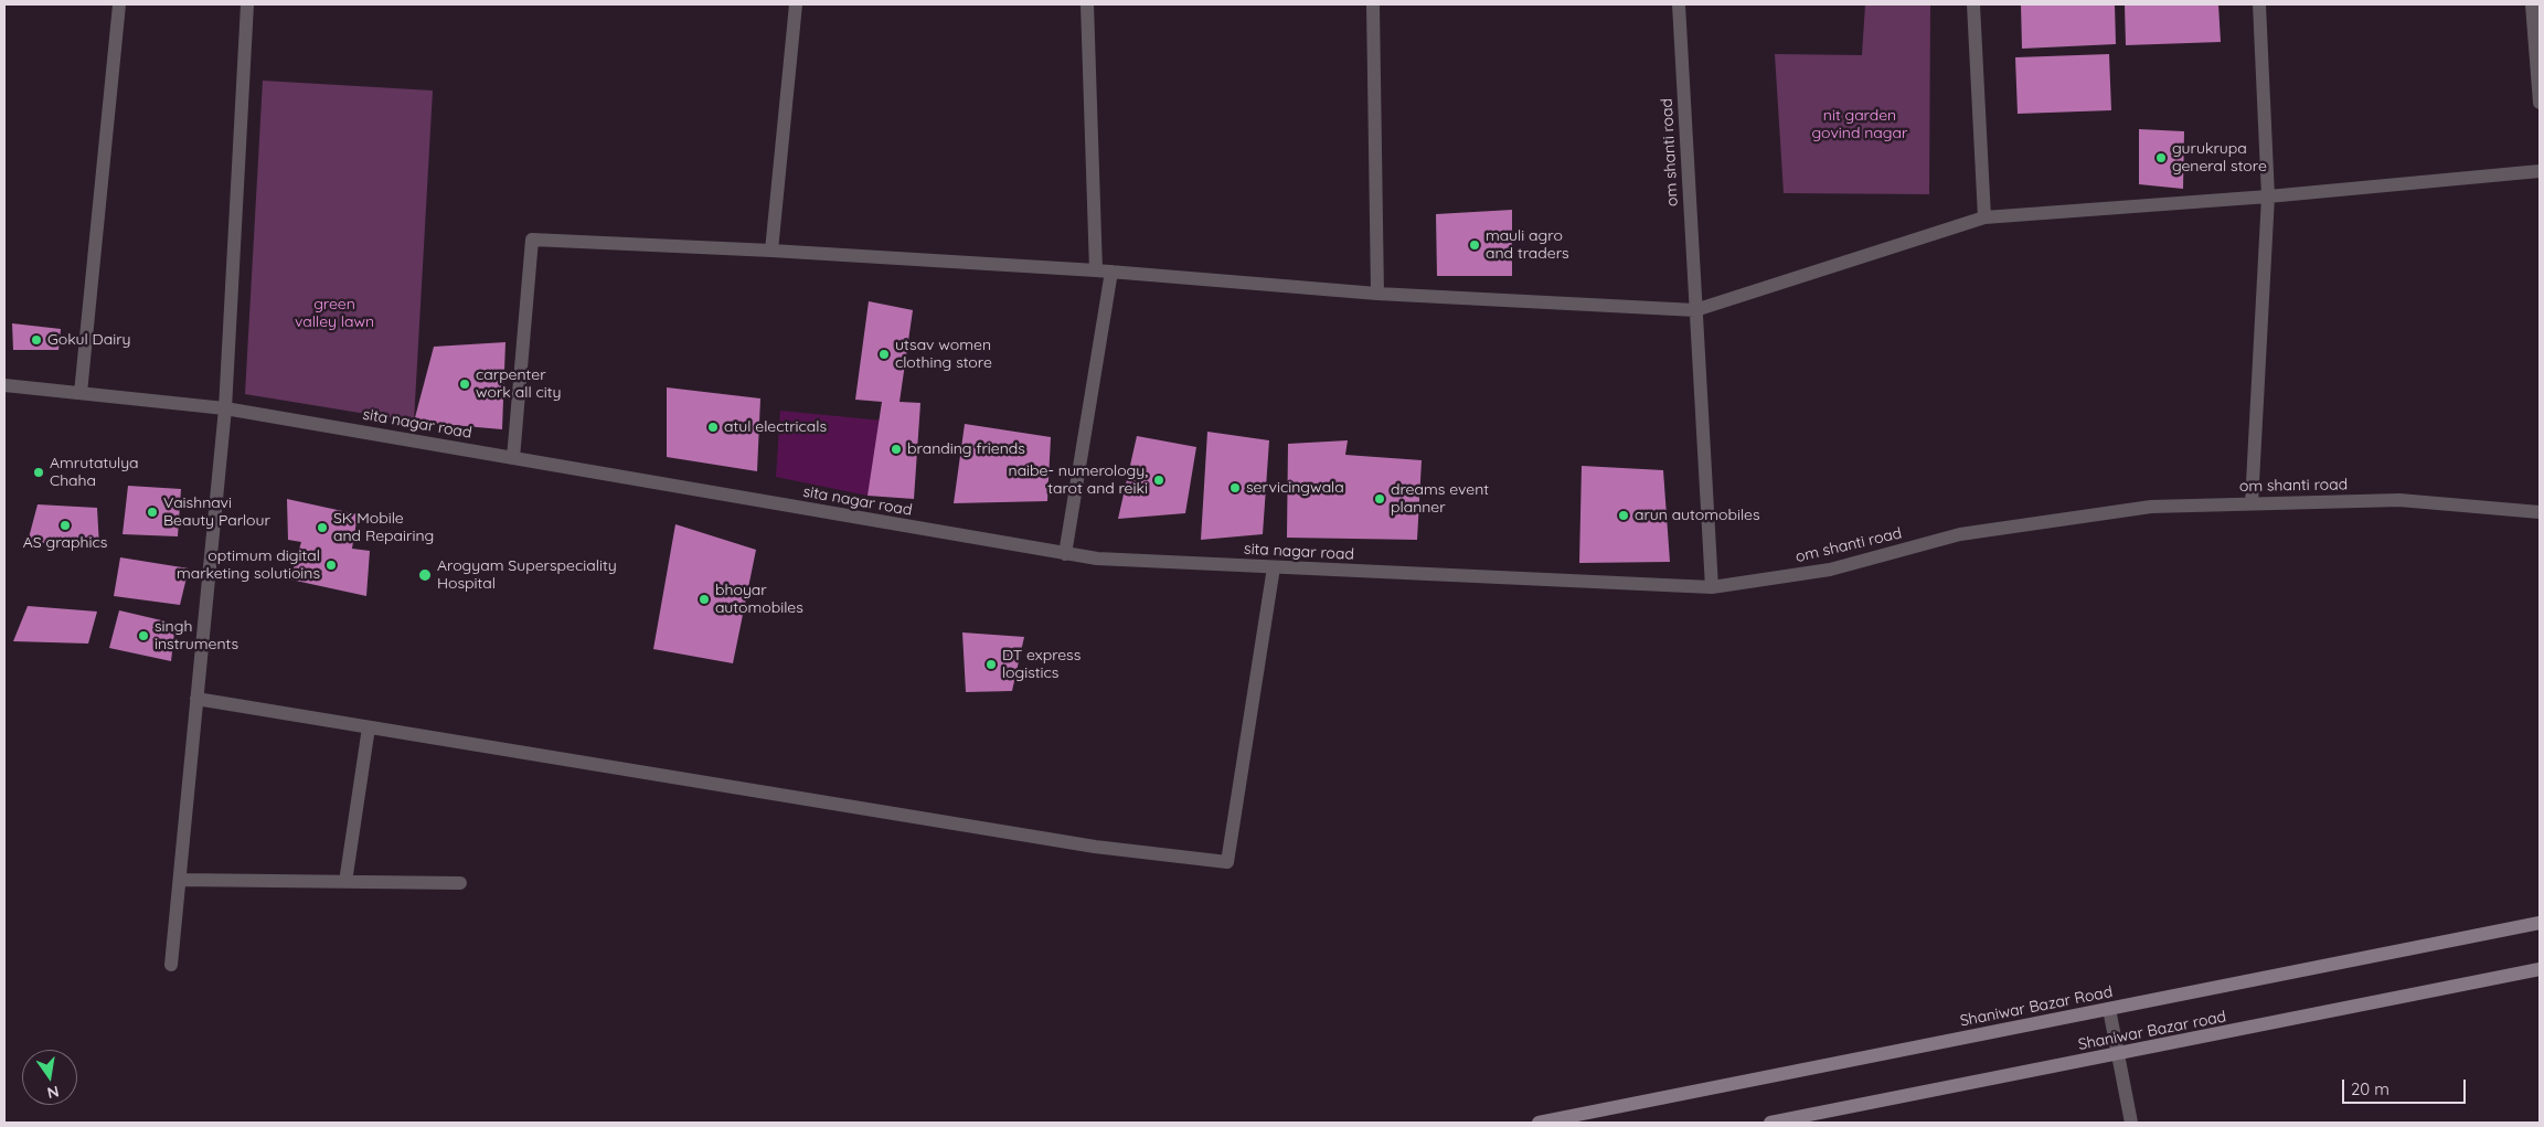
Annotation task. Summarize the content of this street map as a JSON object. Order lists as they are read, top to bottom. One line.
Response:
{"streets":{"main road":["Shaniwar Bazar Road","Shaniwar Bazar road"],"street":["om shanti road","sita nagar road"]},"crossings":[["om shanti road","sita nagar road"]],"parks":["nit garden govind nagar","green valley lawn"],"places":["gurukrupa general store","mauli agro and traders","Gokul Dairy","utsav women clothing store","carpenter work all city","atul electricals","branding friends","Amrutatulya Chaha","naibe- numerology, tarot and reiki","servicingwala","dreams event planner","Vaishnavi Beauty Parlour","arun automobiles","AS graphics","SK Mobile and Repairing","optimum digital marketing solutioins","Arogyam Superspeciality Hospital","bhoyar automobiles","singh instruments","DT express logistics"],"scale_bar":"20 m","north":"bottom"}
